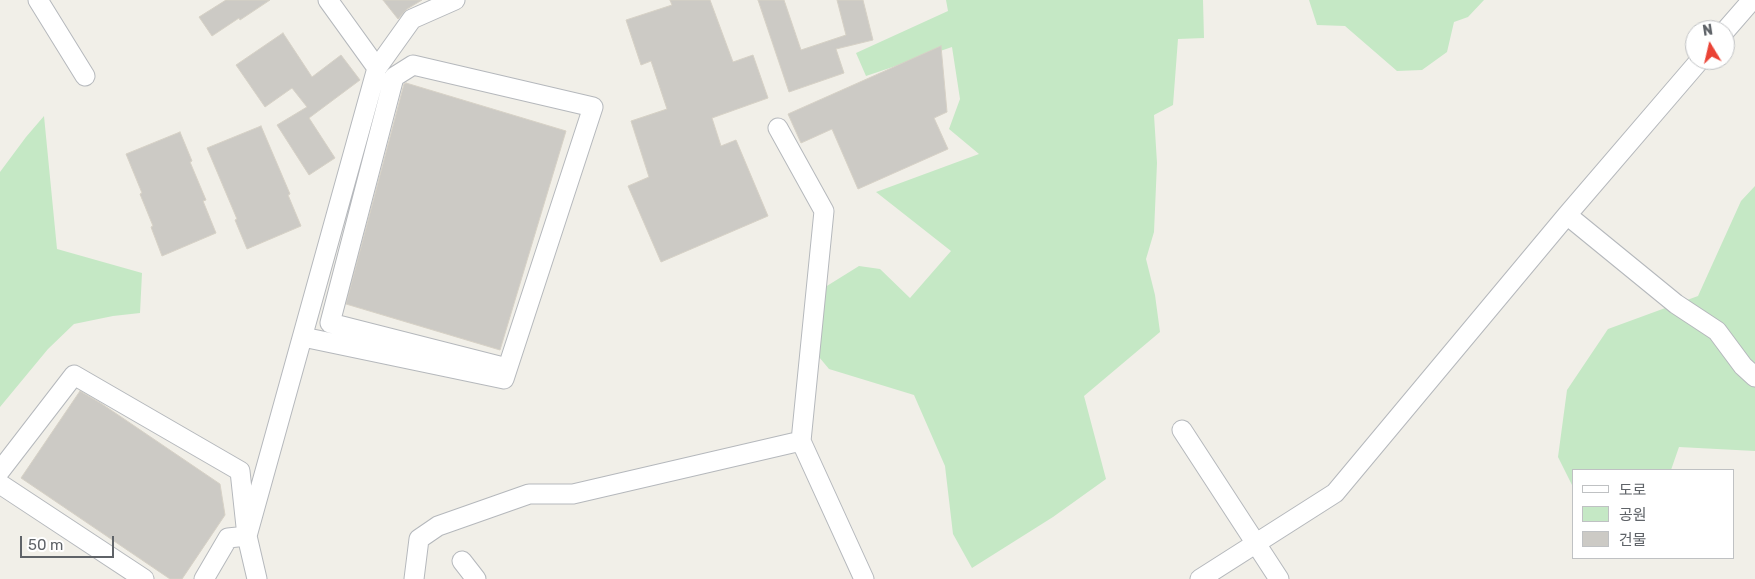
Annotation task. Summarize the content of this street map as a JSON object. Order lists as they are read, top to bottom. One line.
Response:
{"legend":["도로","공원","건물"],"scale_bar":"50 m","north":"top"}
